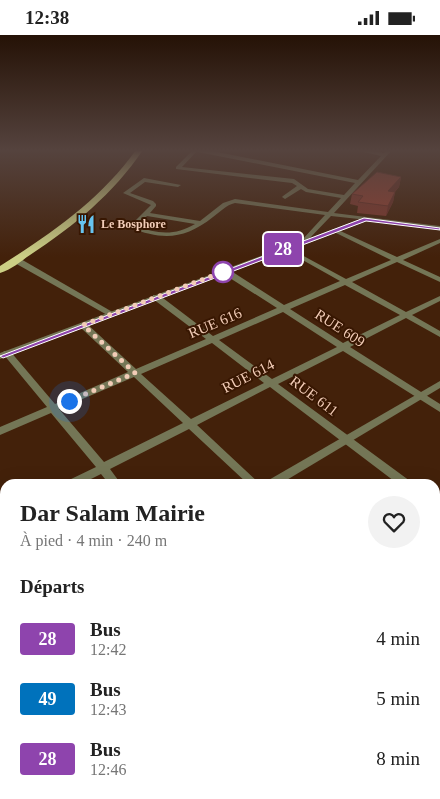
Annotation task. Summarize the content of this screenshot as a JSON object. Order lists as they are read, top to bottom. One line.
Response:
{"streets":{"street":["RUE 616","RUE 609","RUE 614","RUE 611"]},"crossings":[["RUE 616","RUE 609"],["RUE 616","RUE 611"],["RUE 609","RUE 614"],["RUE 614","RUE 611"]],"places":{"restaurant":["Le Bosphore"]},"lines":["bus line 28"],"page":{"status":"12:38","on_map":"28","heading":[["Dar Salam Mairie","À pied · 4 min · 240 m"],"Départs"],"list":[{"mark":"28","name":"Bus","note":"12:42","value":"4 min"},{"mark":"49","name":"Bus","note":"12:43","value":"5 min"},{"mark":"28","name":"Bus","note":"12:46","value":"8 min"}]}}
